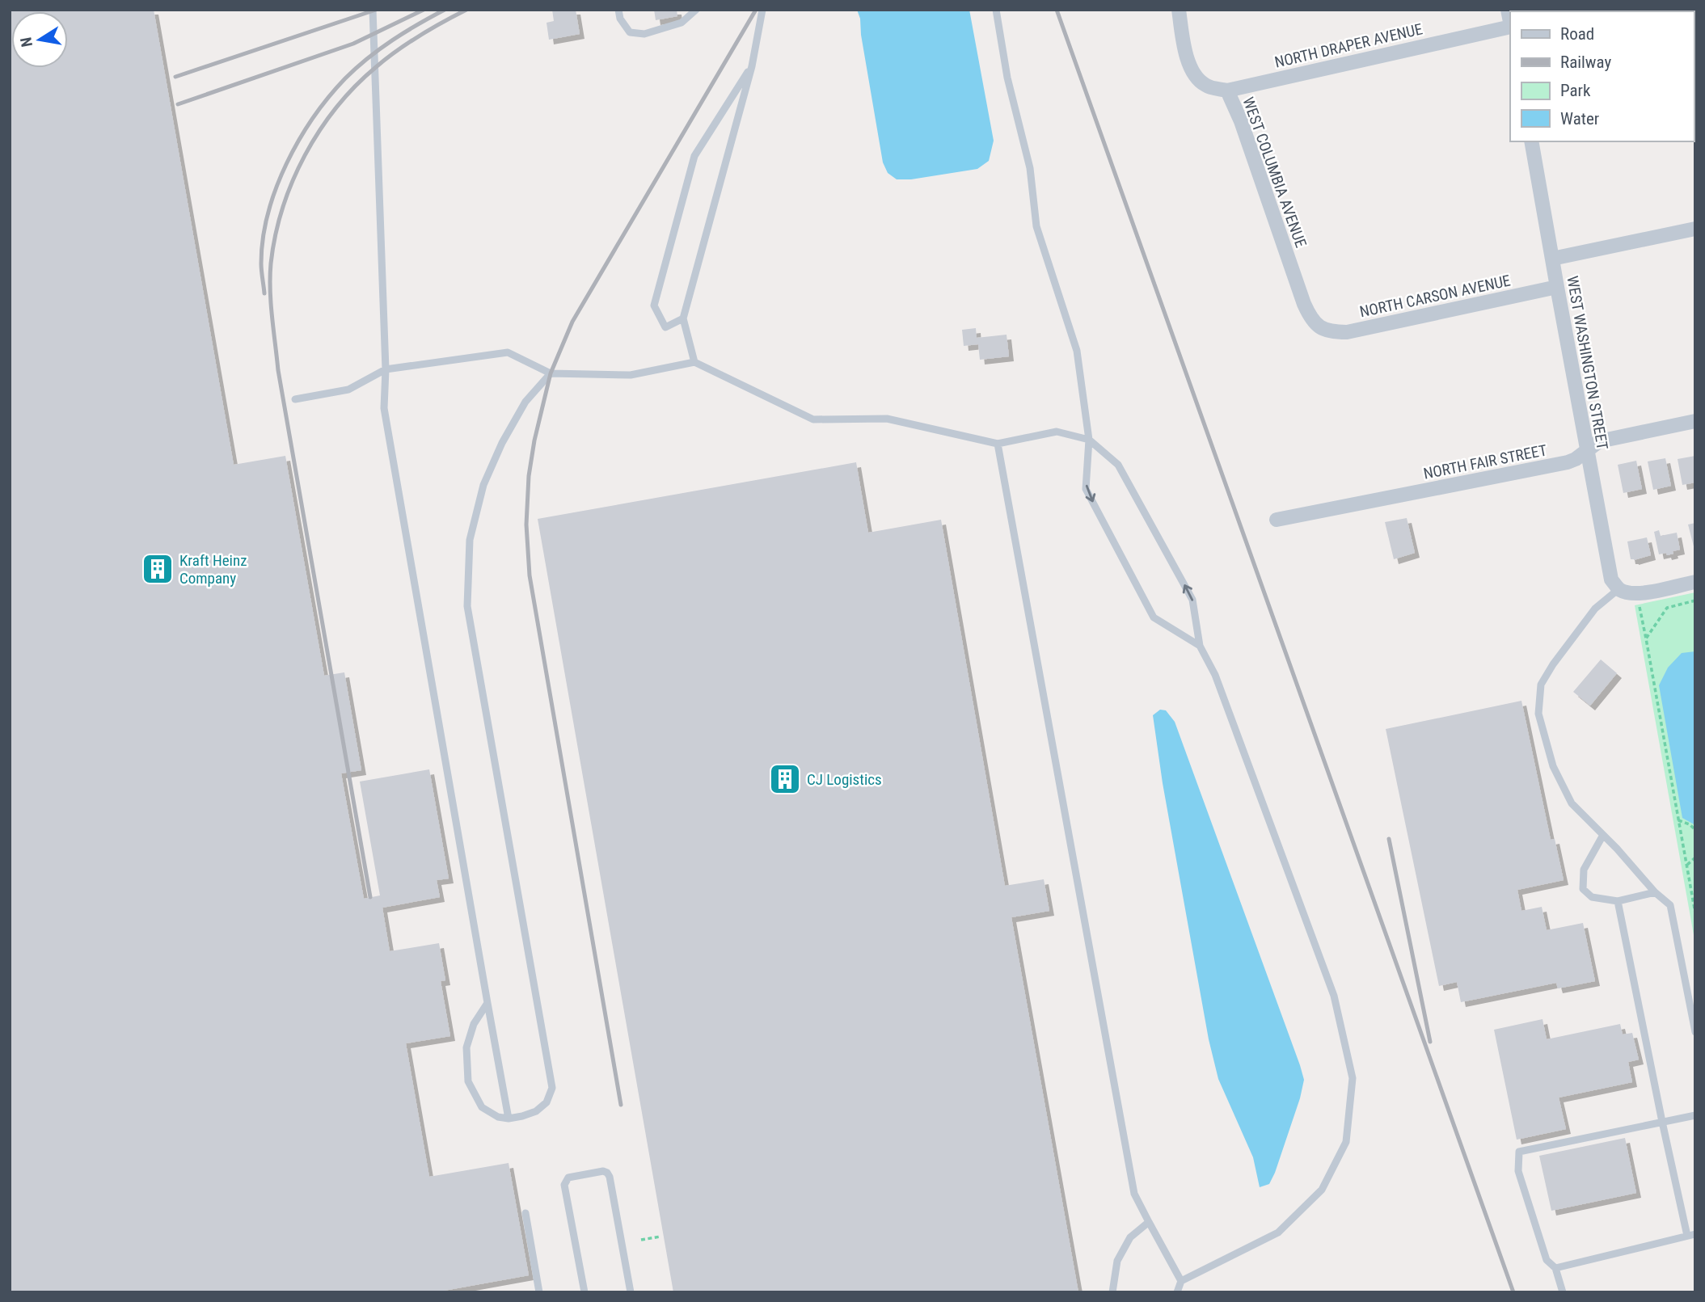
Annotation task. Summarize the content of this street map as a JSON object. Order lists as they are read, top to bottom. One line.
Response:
{"streets":{"street":["NORTH DRAPER AVENUE","WEST COLUMBIA AVENUE","NORTH CARSON AVENUE","WEST WASHINGTON STREET","NORTH FAIR STREET"]},"crossings":[["NORTH DRAPER AVENUE","WEST COLUMBIA AVENUE"],["WEST COLUMBIA AVENUE","NORTH CARSON AVENUE"],["NORTH CARSON AVENUE","WEST WASHINGTON STREET"],["WEST WASHINGTON STREET","NORTH FAIR STREET"]],"places":{"building":["Kraft Heinz Company","CJ Logistics"]},"legend":["Road","Railway","Park","Water"],"north":"left"}
